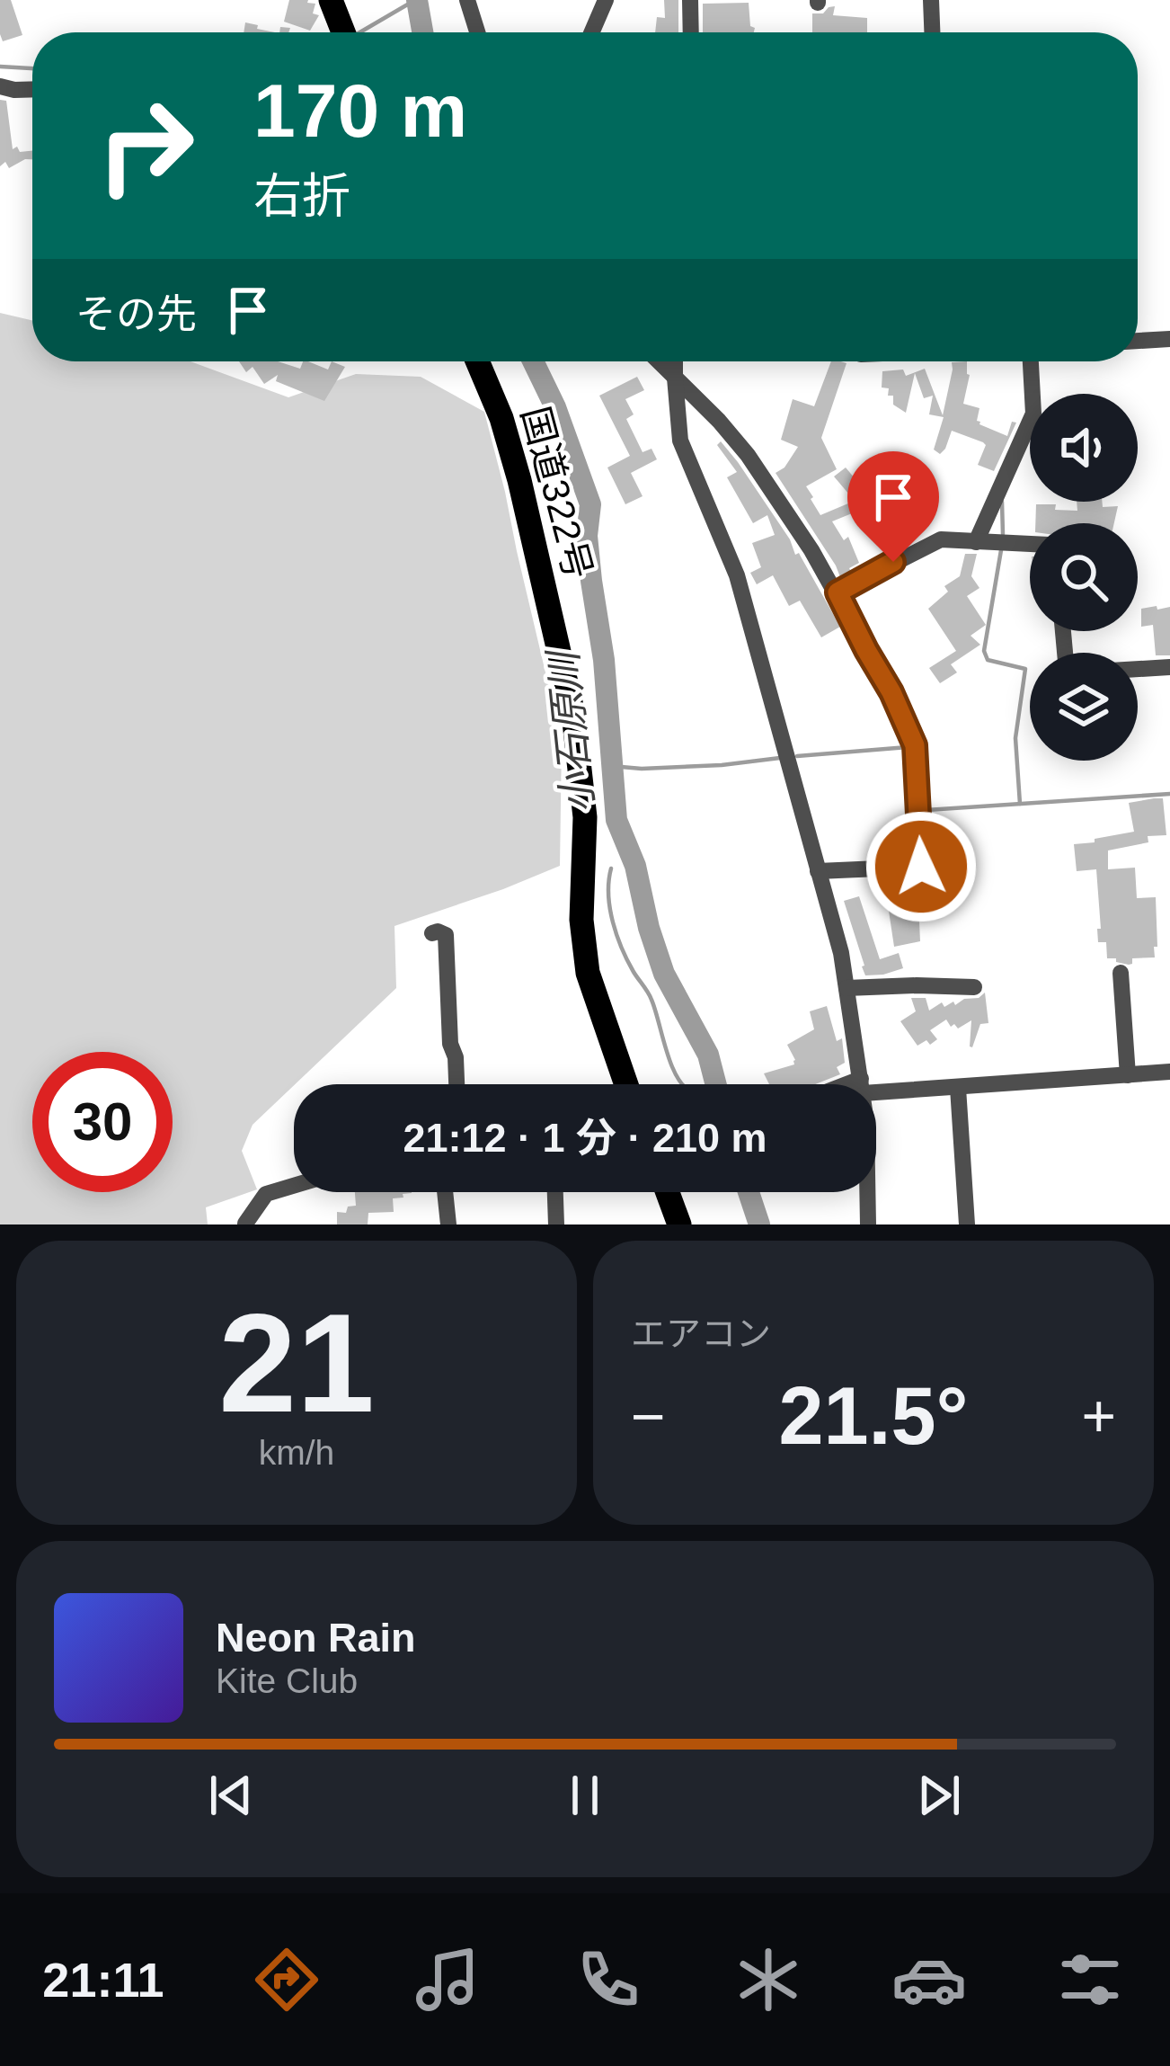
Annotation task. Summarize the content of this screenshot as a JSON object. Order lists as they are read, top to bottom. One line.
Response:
{"streets":{"highway":["国道322号"]},"water":["小石原川"],"page":{"turn":["170 m","右折"],"then":"その先","limit":"30","trip":"21:12 · 1 分 · 210 m","tile":[["21","km/h"],"エアコン"],"heat":["−","21.5°","+"],"song":["Neon Rain","Kite Club"],"tabs":"21:11"}}
